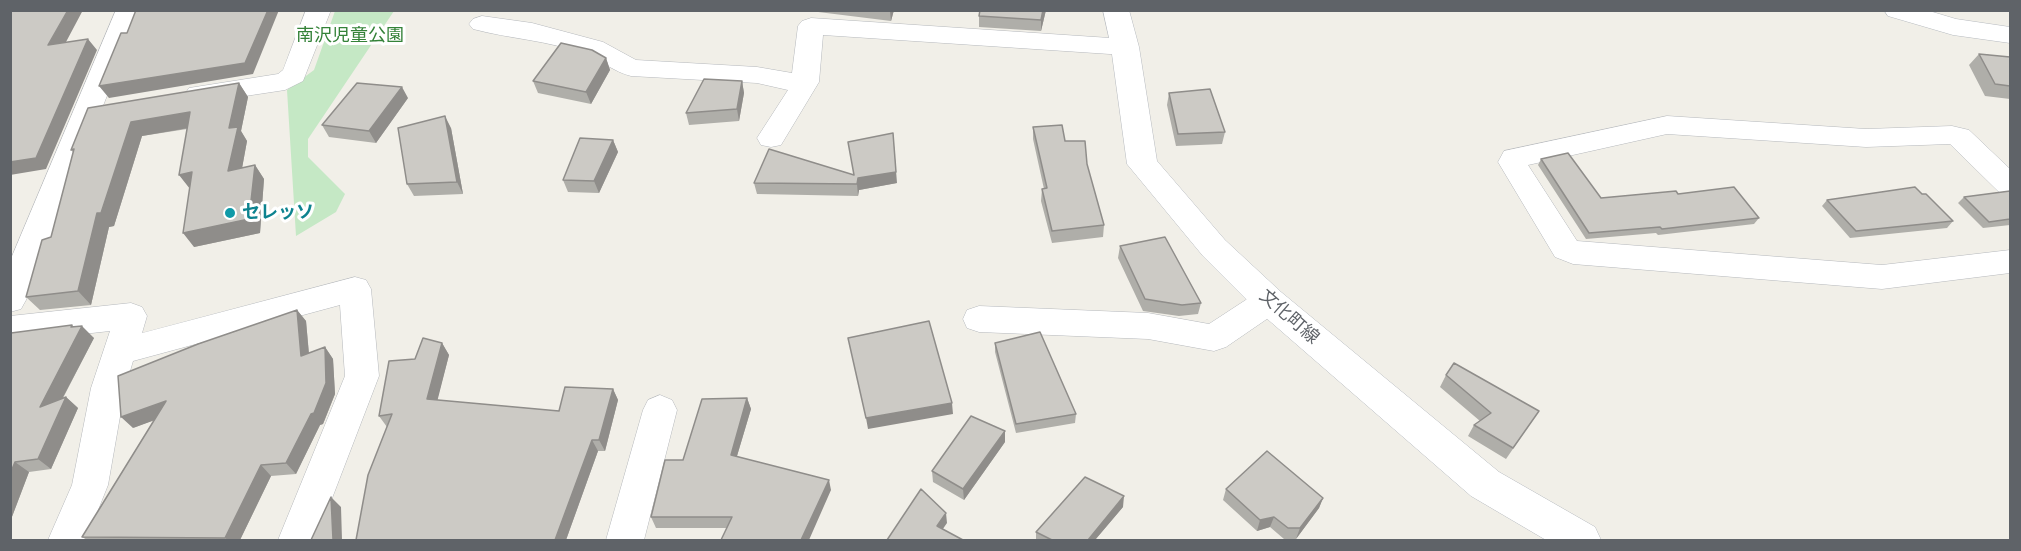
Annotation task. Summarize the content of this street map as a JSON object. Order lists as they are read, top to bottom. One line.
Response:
{"streets":{"street":["文化町線"]},"parks":["南沢児童公園"],"places":["セレッソ"]}
